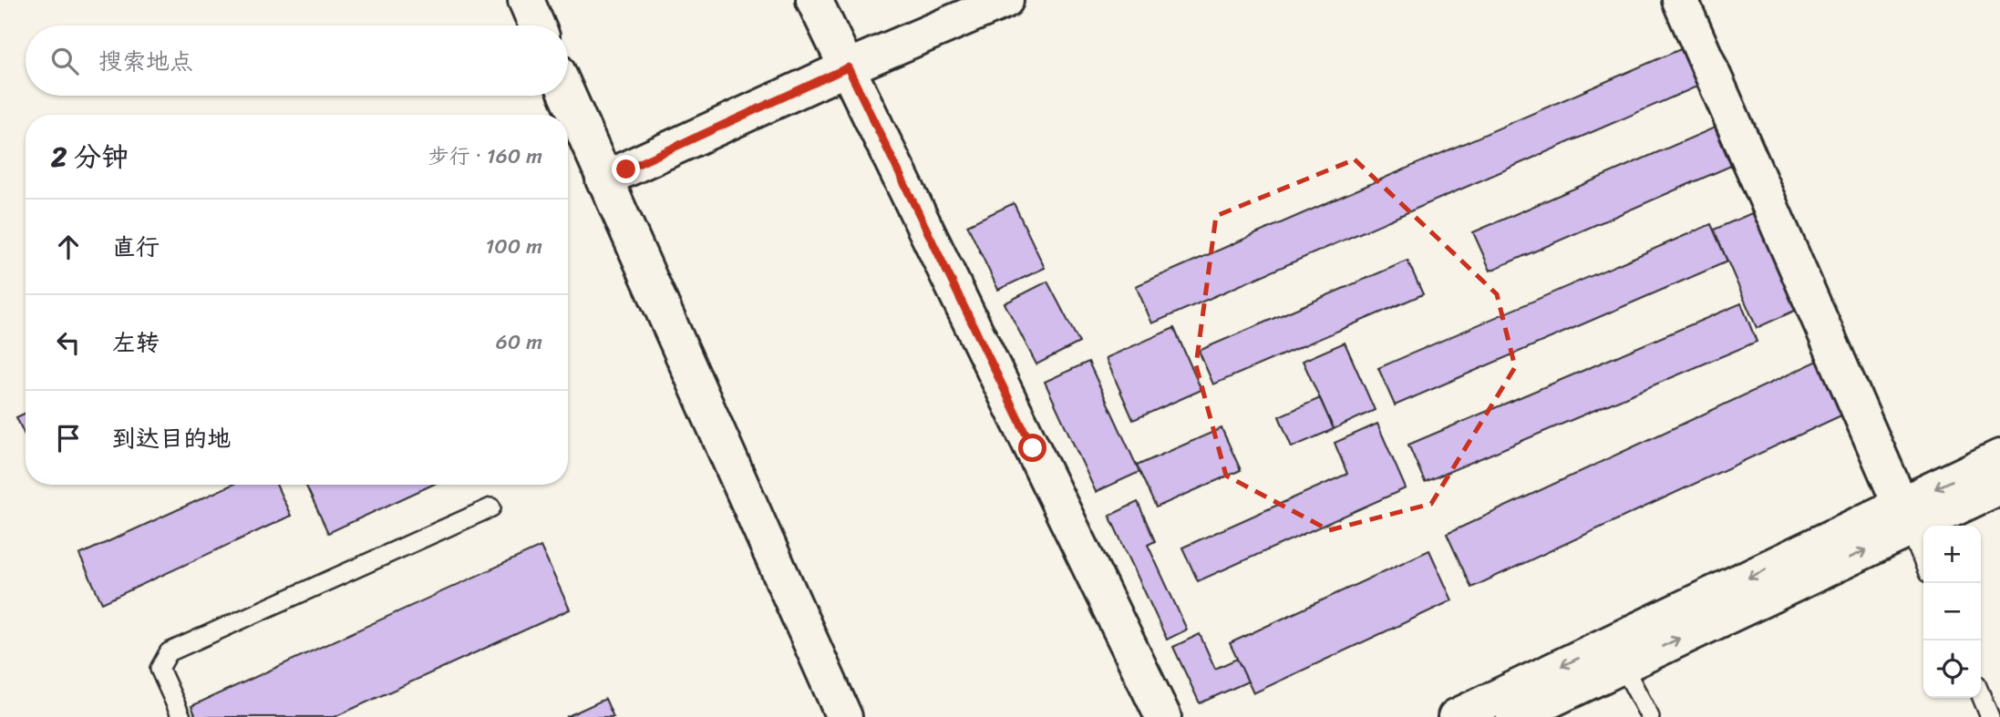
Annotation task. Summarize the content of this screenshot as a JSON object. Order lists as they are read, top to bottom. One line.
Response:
{"page":{"search":"搜索地点","heading":["2 分钟","步行 · 160 m"],"list":[["直行","100 m"],["左转","60 m"],"到达目的地"],"map_buttons":["+","−"]}}
